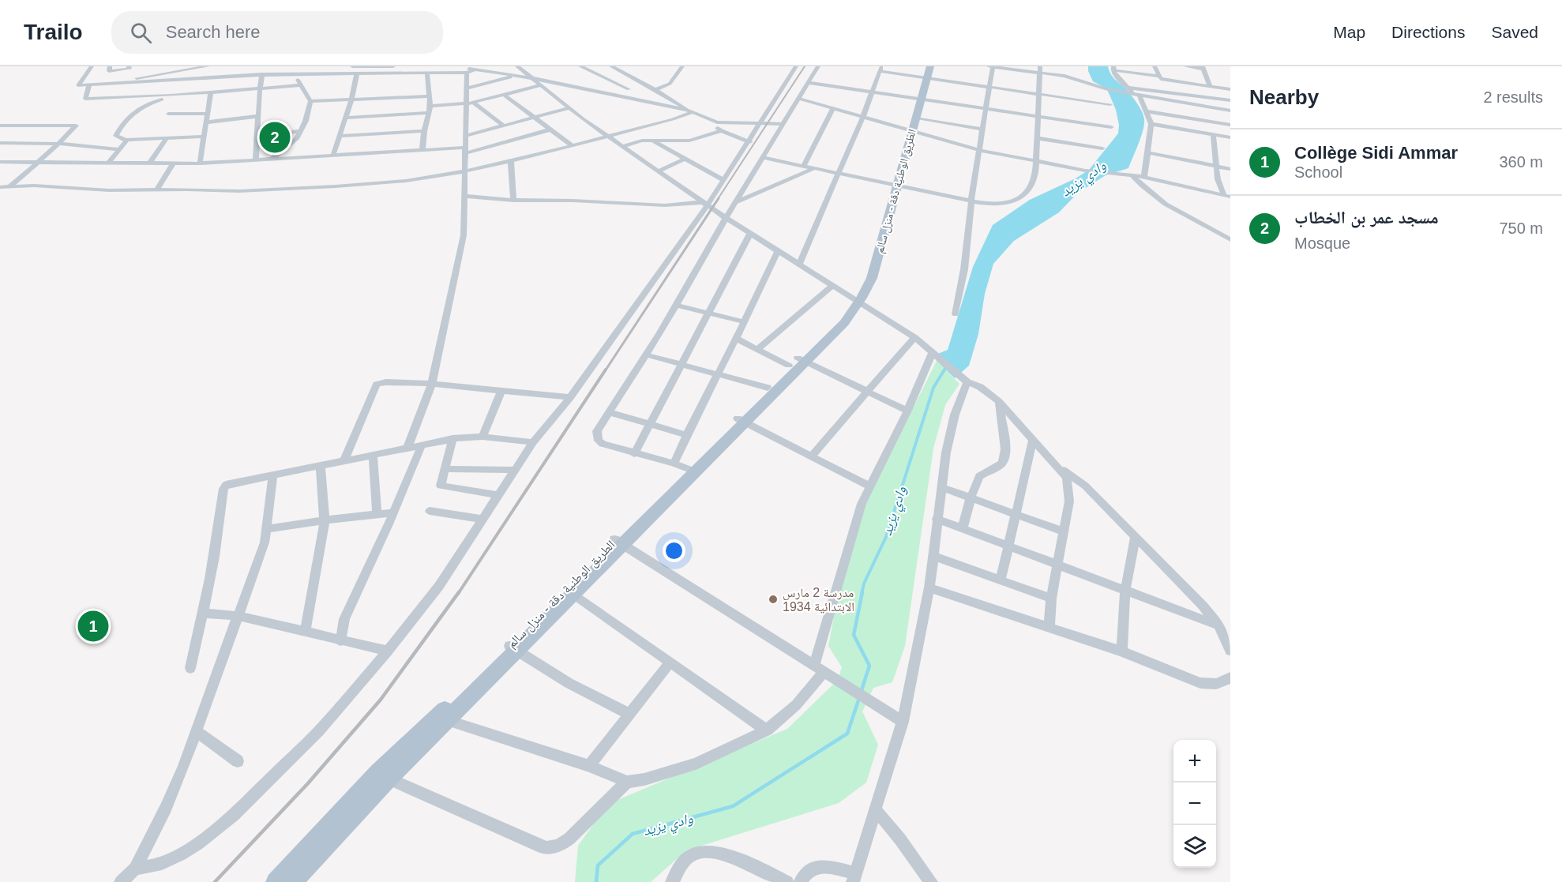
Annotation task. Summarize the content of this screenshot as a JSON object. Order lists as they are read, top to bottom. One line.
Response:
{"streets":{"main road":["الطريق الوطنية دقة - منزل سالم"]},"water":["وادي يزيد"],"places":["مدرسة 2 مارس 1934 الابتدائية"],"page":{"header":"Trailo","search":"Search here","nav":["Map","Directions","Saved"],"heading":["Nearby","2 results"],"pins":["2","1"],"list":[{"mark":"1","name":"Collège Sidi Ammar","note":"School","value":"360 m"},{"mark":"2","name":"مسجد عمر بن الخطاب","note":"Mosque","value":"750 m"}],"map_buttons":["+","−"]}}
